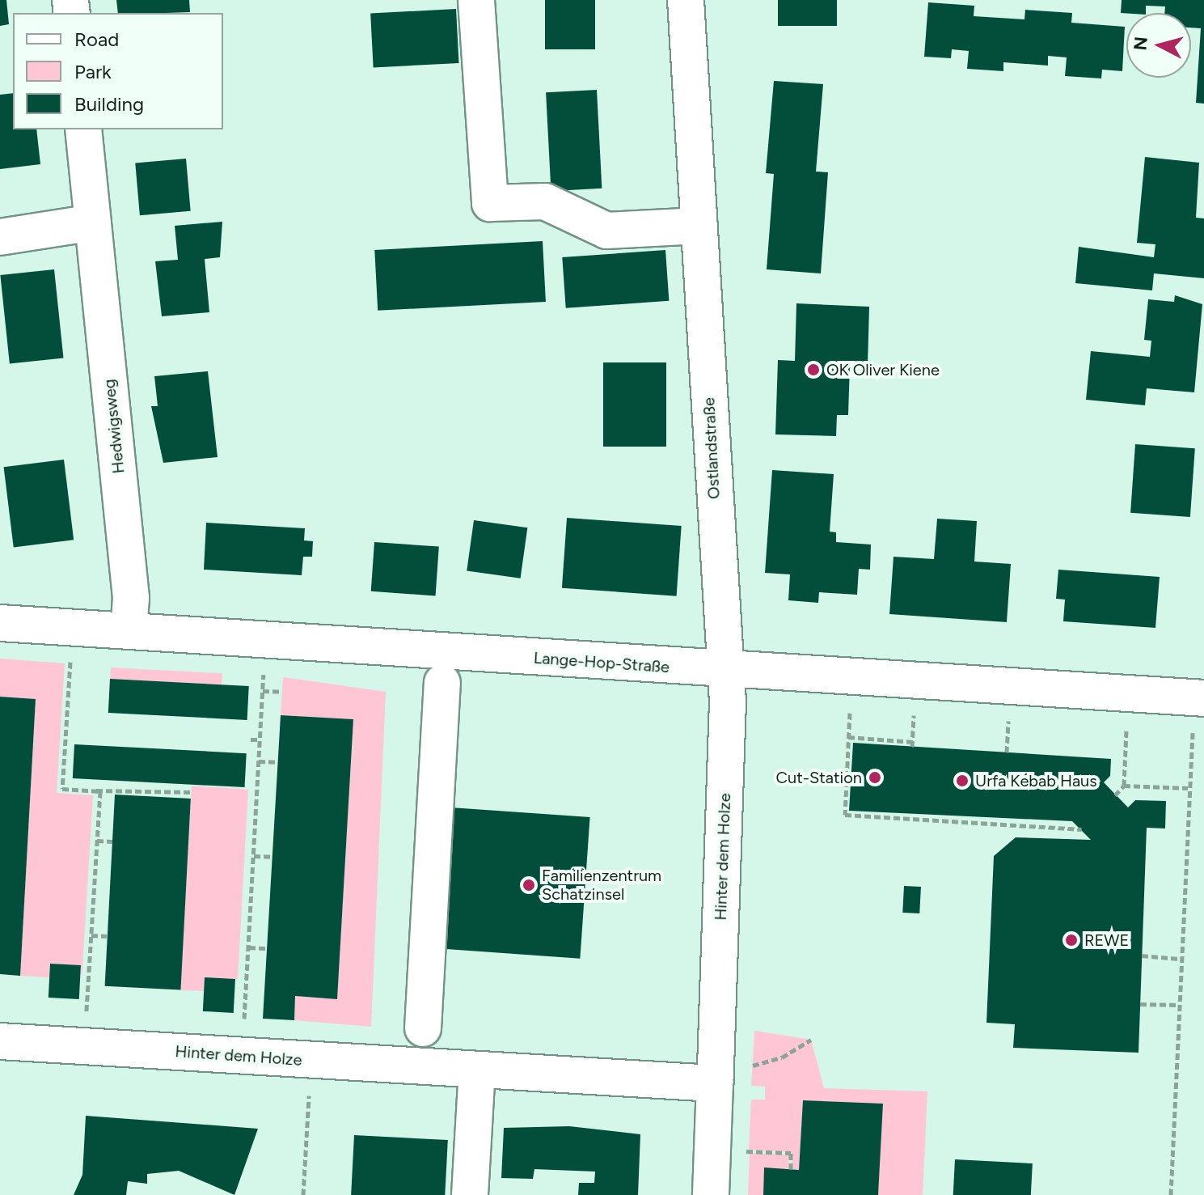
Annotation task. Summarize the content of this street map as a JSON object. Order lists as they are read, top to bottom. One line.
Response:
{"streets":{"street":["Hedwigsweg","Ostlandstraße","Lange-Hop-Straße","Hinter dem Holze"]},"crossings":[["Hedwigsweg","Lange-Hop-Straße"],["Ostlandstraße","Lange-Hop-Straße"],["Ostlandstraße","Hinter dem Holze"],["Lange-Hop-Straße","Hinter dem Holze"]],"places":["OK Oliver Kiene","Cut-Station","Urfa Kebab Haus","Familienzentrum Schatzinsel","REWE"],"legend":["Road","Park","Building"],"north":"left"}
